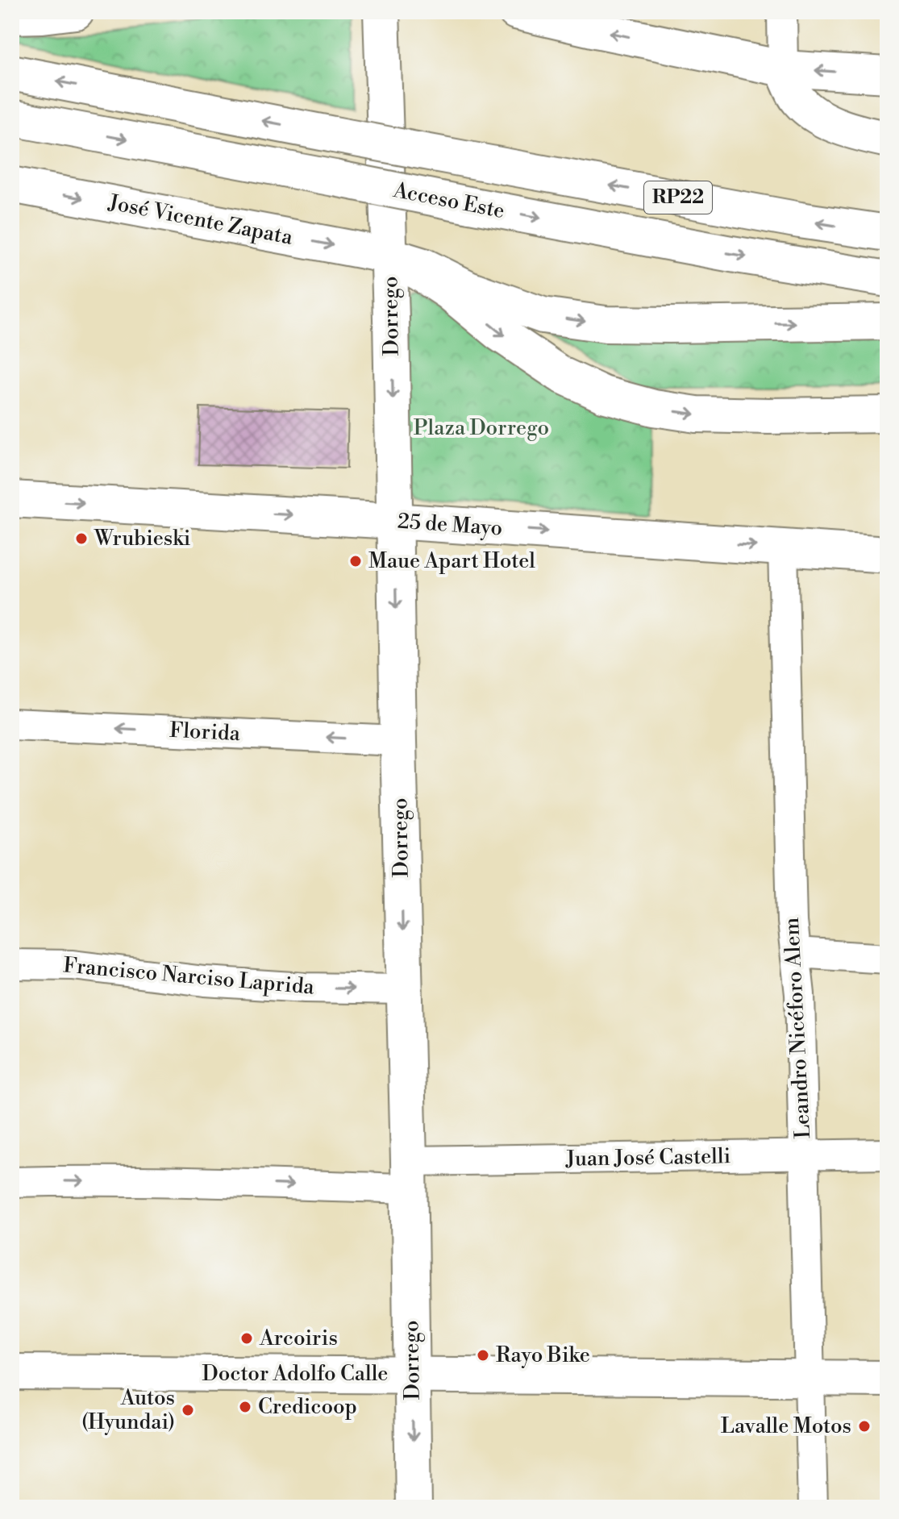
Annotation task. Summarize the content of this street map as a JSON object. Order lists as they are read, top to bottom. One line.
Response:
{"streets":{"main road":["RP22","Acceso Este","José Vicente Zapata","Dorrego","25 de Mayo","Doctor Adolfo Calle"],"street":["Florida","Francisco Narciso Laprida","Leandro Nicéforo Alem","Juan José Castelli"]},"crossings":[["José Vicente Zapata","Dorrego"],["Dorrego","25 de Mayo"],["Dorrego","Florida"],["Dorrego","Francisco Narciso Laprida"],["Dorrego","Juan José Castelli"],["Dorrego","Doctor Adolfo Calle"],["25 de Mayo","Leandro Nicéforo Alem"],["Leandro Nicéforo Alem","Juan José Castelli"],["Leandro Nicéforo Alem","Doctor Adolfo Calle"]],"one_way":["José Vicente Zapata","Dorrego","Florida","Francisco Narciso Laprida","Juan José Castelli"],"parks":["Plaza Dorrego"],"places":["Wrubieski","Maue Apart Hotel","Arcoiris","Rayo Bike","Credicoop","Autos (Hyundai)","Lavalle Motos"]}
